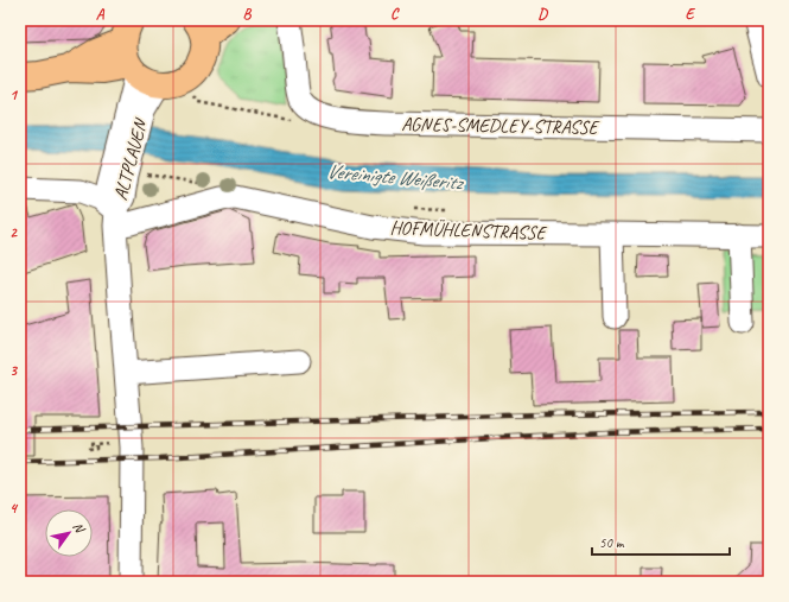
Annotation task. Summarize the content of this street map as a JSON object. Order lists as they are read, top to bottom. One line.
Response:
{"streets":{"street":["AGNES-SMEDLEY-STRASSE","ALTPLAUEN","HOFMÜHLENSTRASSE"]},"crossings":[["ALTPLAUEN","HOFMÜHLENSTRASSE"]],"water":["Vereinigte Weißeritz"],"scale_bar":"50 m","north":"top right","grid":{"columns":["A","B","C","D","E"],"rows":["1","2","3","4"]}}
